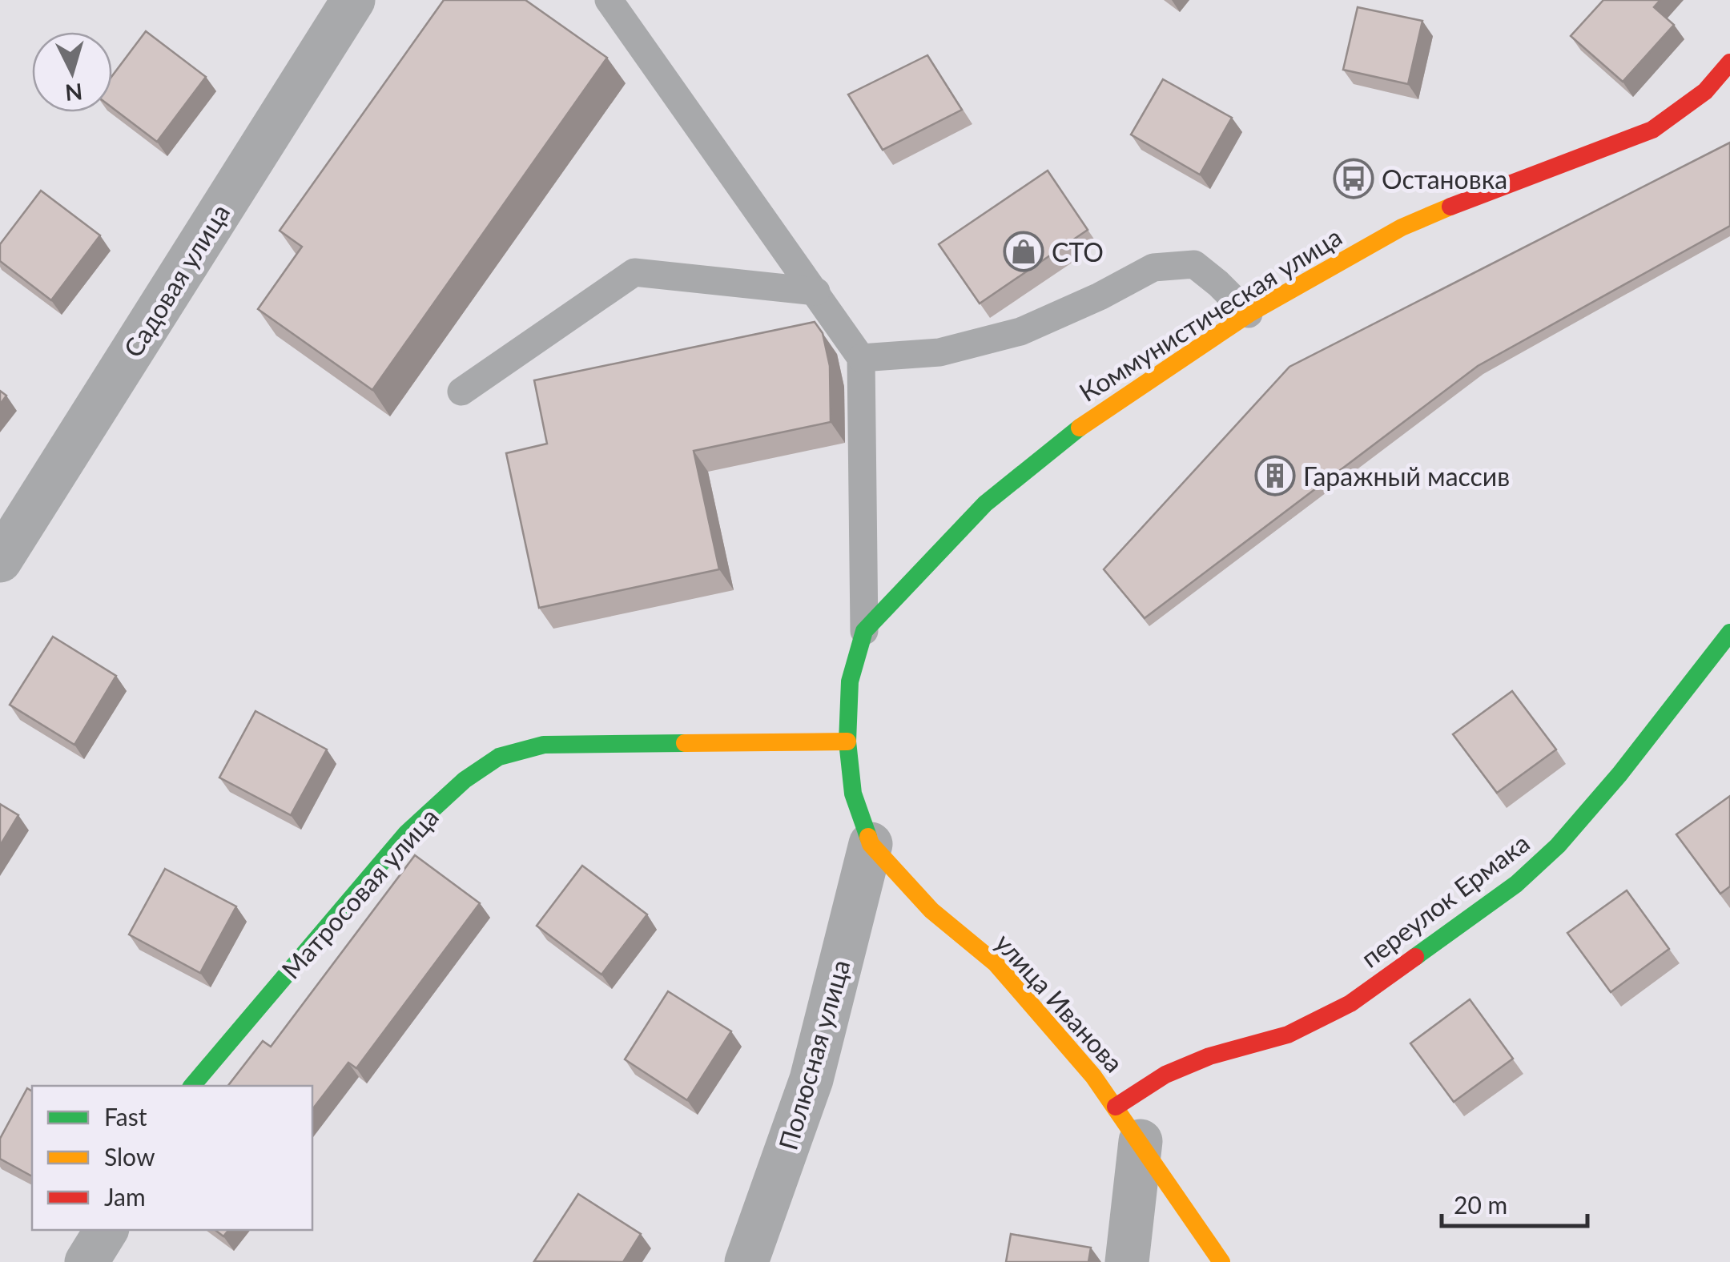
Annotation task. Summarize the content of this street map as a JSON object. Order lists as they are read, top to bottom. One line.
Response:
{"streets":{"street":["Садовая улица","Коммунистическая улица","Матросовая улица","переулок Ермака","улица Иванова","Полюсная улица"]},"crossings":[["Коммунистическая улица","Матросовая улица"],["Коммунистическая улица","улица Иванова"],["Матросовая улица","улица Иванова"],["переулок Ермака","улица Иванова"],["улица Иванова","Полюсная улица"]],"places":{"bus stop":["Остановка"],"shop":["СТО"],"building":["Гаражный массив"]},"legend":["Fast","Slow","Jam"],"scale_bar":"20 m","north":"bottom"}
